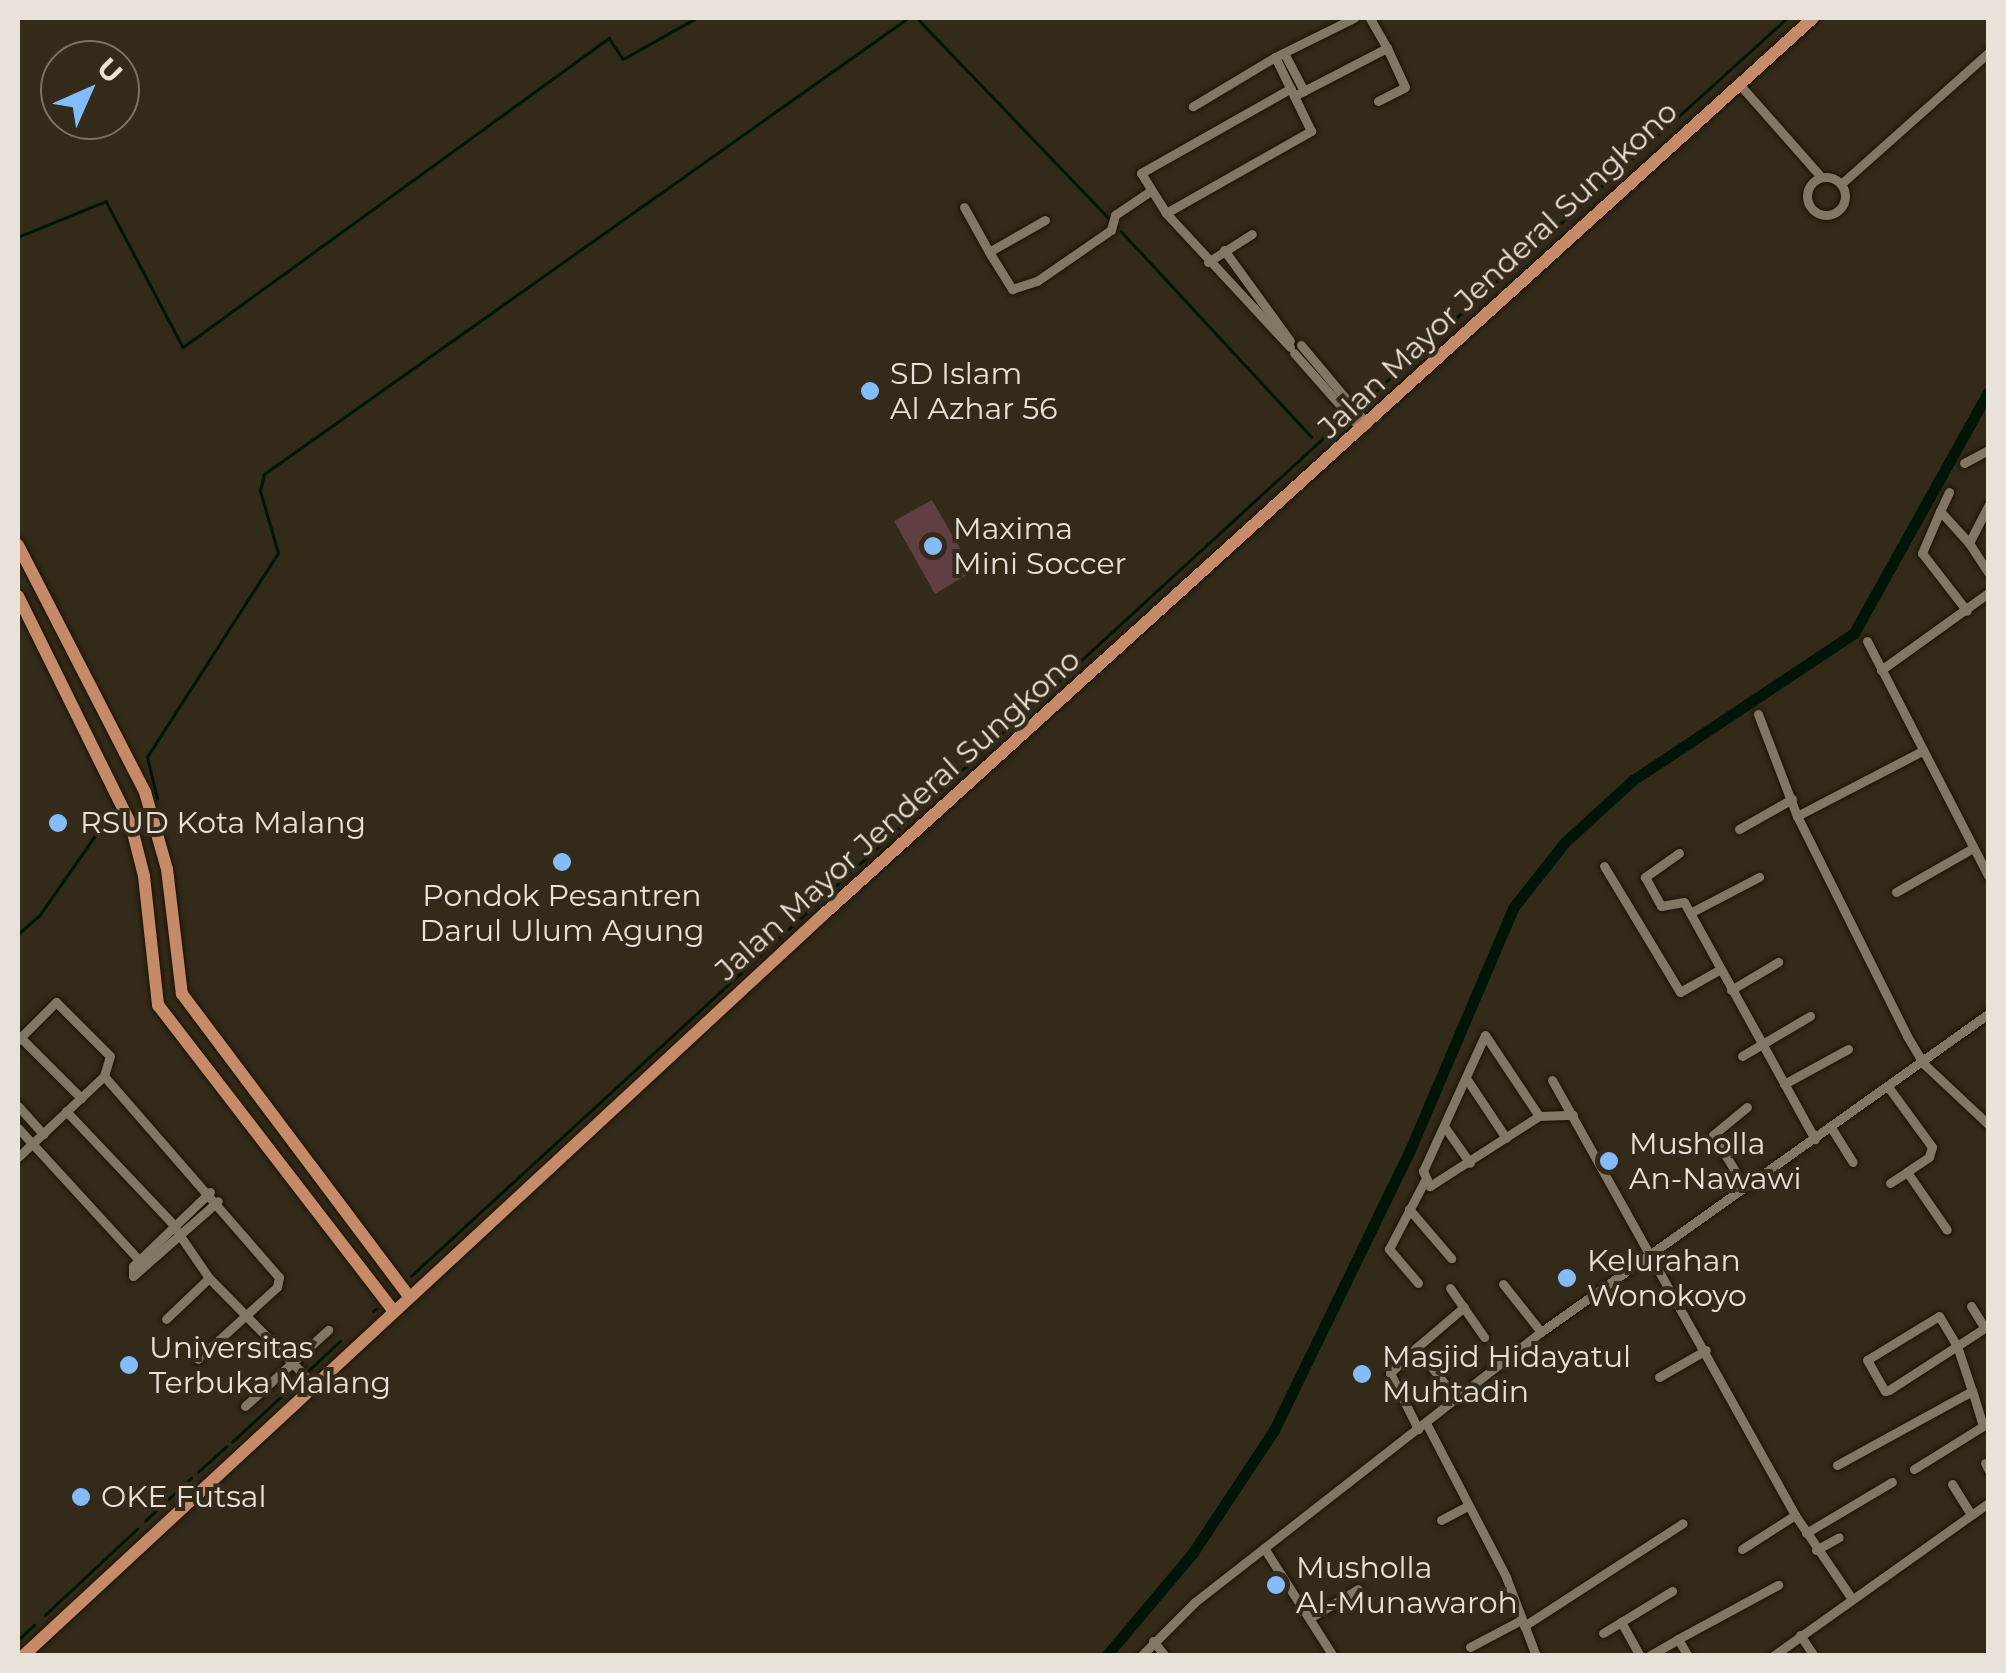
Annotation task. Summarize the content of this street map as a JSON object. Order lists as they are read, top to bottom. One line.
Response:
{"streets":{"main road":["Jalan Mayor Jenderal Sungkono"]},"places":["SD Islam Al Azhar 56","Maxima Mini Soccer","RSUD Kota Malang","Pondok Pesantren Darul Ulum Agung","Musholla An-Nawawi","Kelurahan Wonokoyo","Universitas Terbuka Malang","Masjid Hidayatul Muhtadin","OKE Futsal","Musholla Al-Munawaroh"],"north":"top right"}
